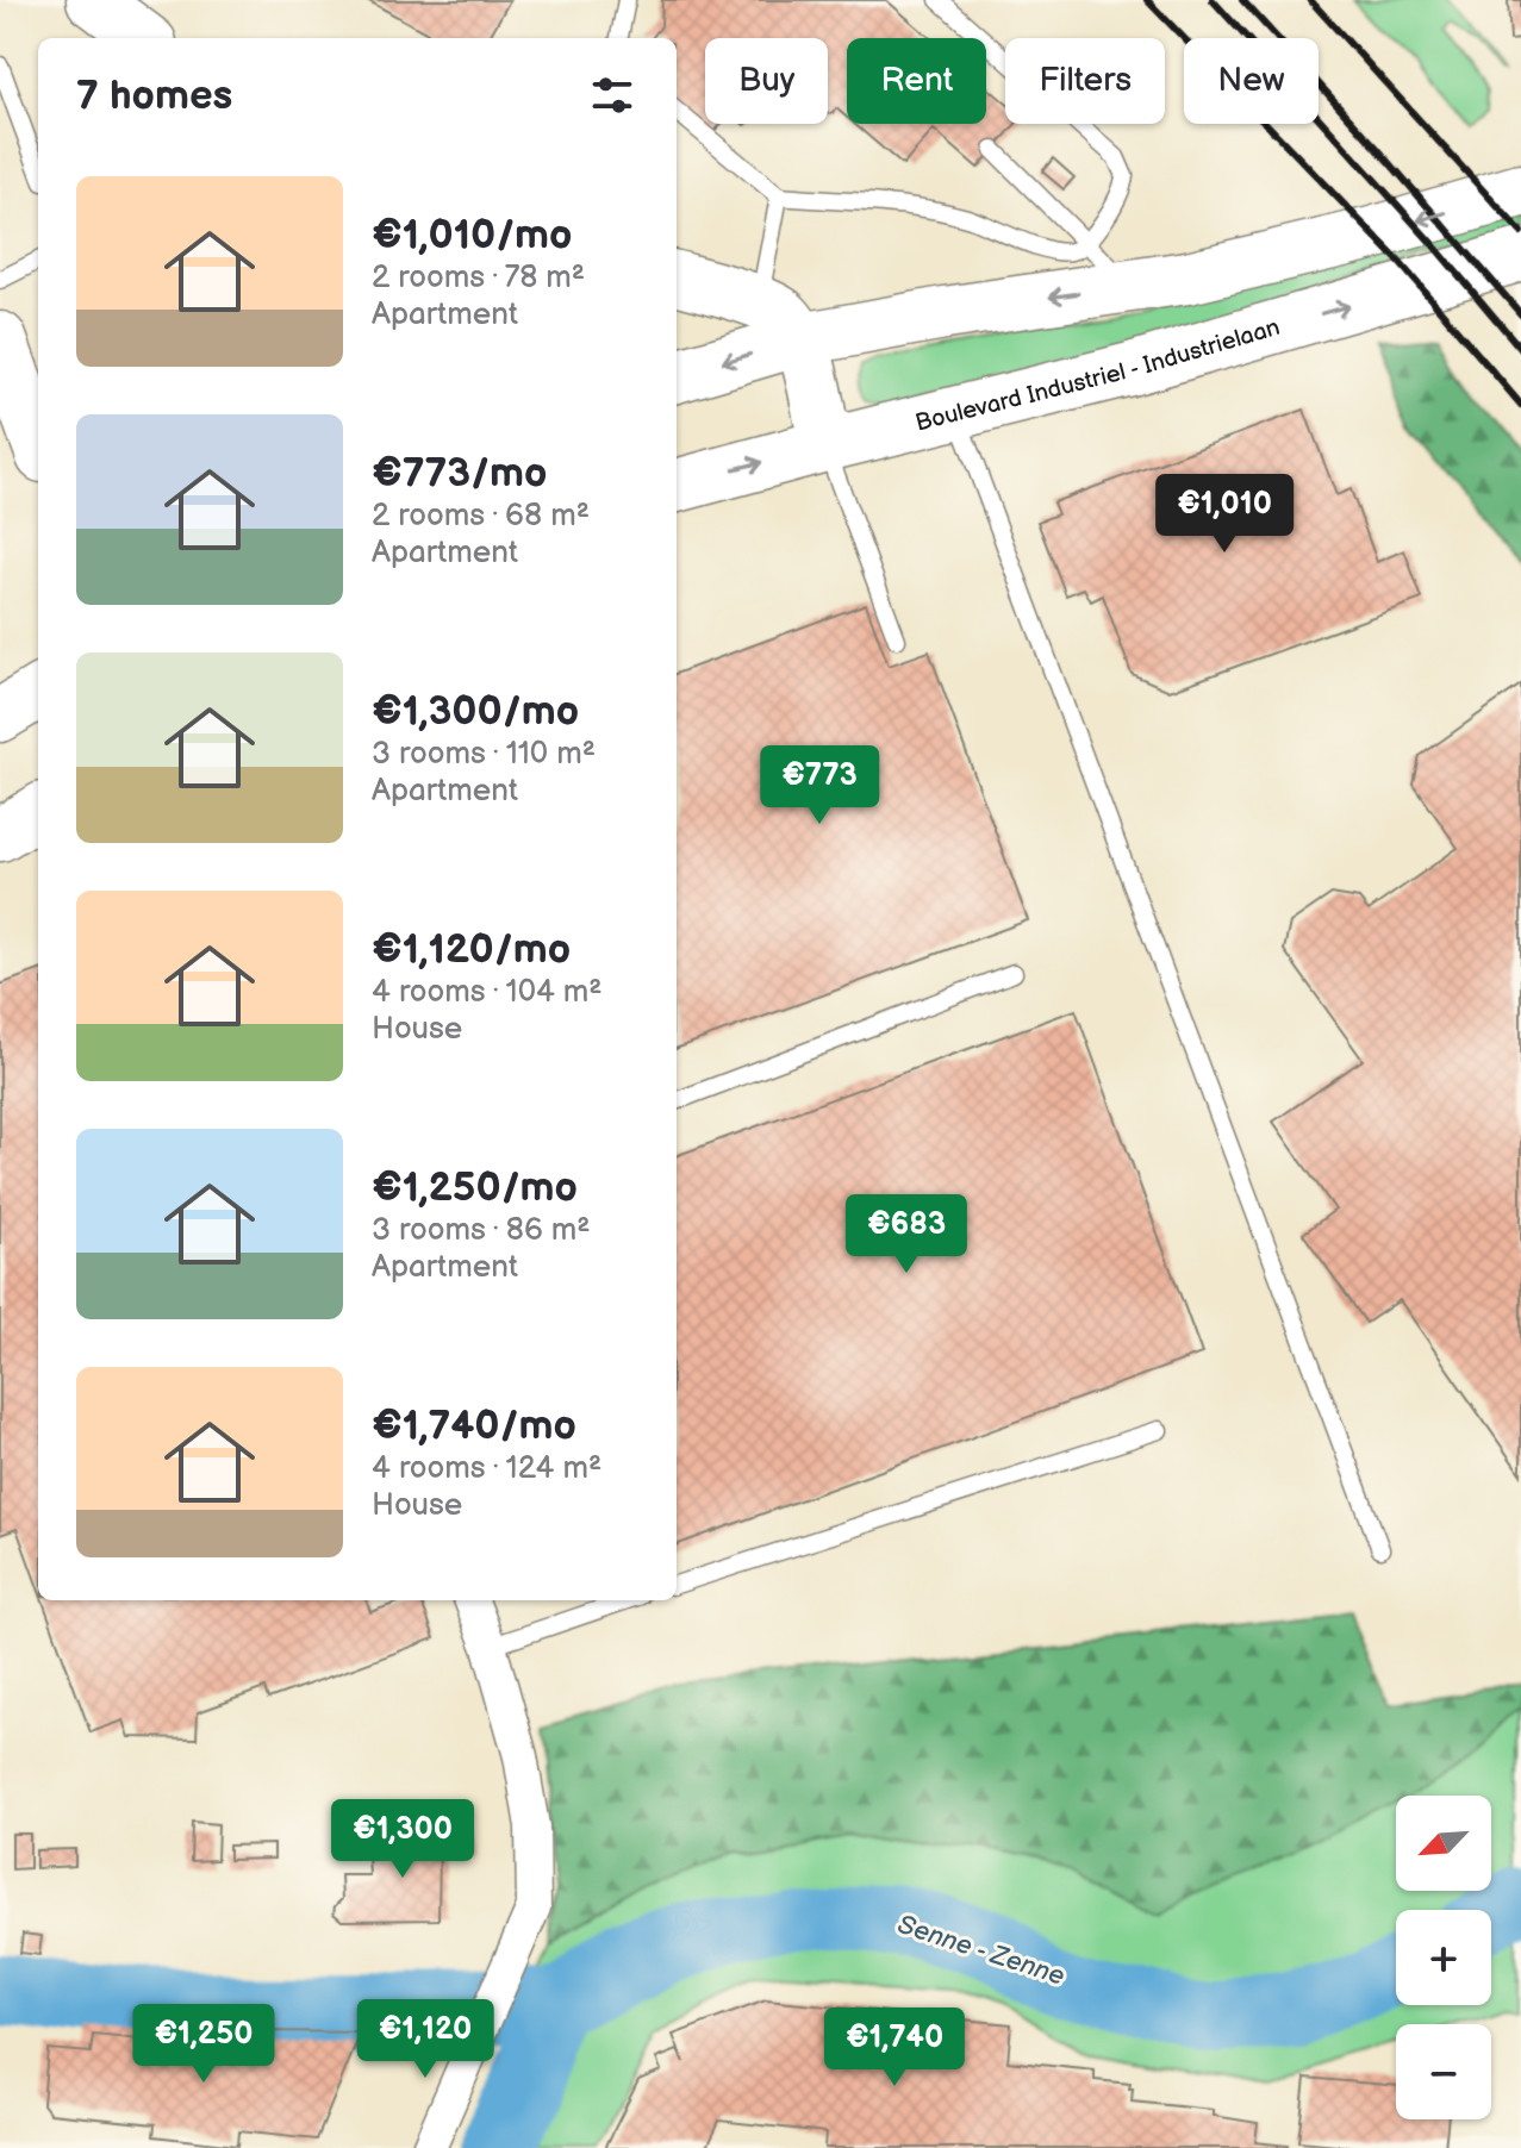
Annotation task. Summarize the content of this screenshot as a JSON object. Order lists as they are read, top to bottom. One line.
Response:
{"streets":{"main road":["Boulevard Industriel - Industrielaan"]},"water":["Senne - Zenne"],"north":"bottom left","page":{"chip":["Buy","Rent","Filters","New"],"heading":"7 homes","list":[{"name":"€1,010/mo","note":"2 rooms · 78 m² · Apartment"},{"name":"€773/mo","note":"2 rooms · 68 m² · Apartment"},{"name":"€1,300/mo","note":"3 rooms · 110 m² · Apartment"},{"name":"€1,120/mo","note":"4 rooms · 104 m² · House"},{"name":"€1,250/mo","note":"3 rooms · 86 m² · Apartment"},{"name":"€1,740/mo","note":"4 rooms · 124 m² · House"}],"price":["€1,010","€773","€683","€1,300","€1,120","€1,250","€1,740"],"map_buttons":["+","−"]}}
